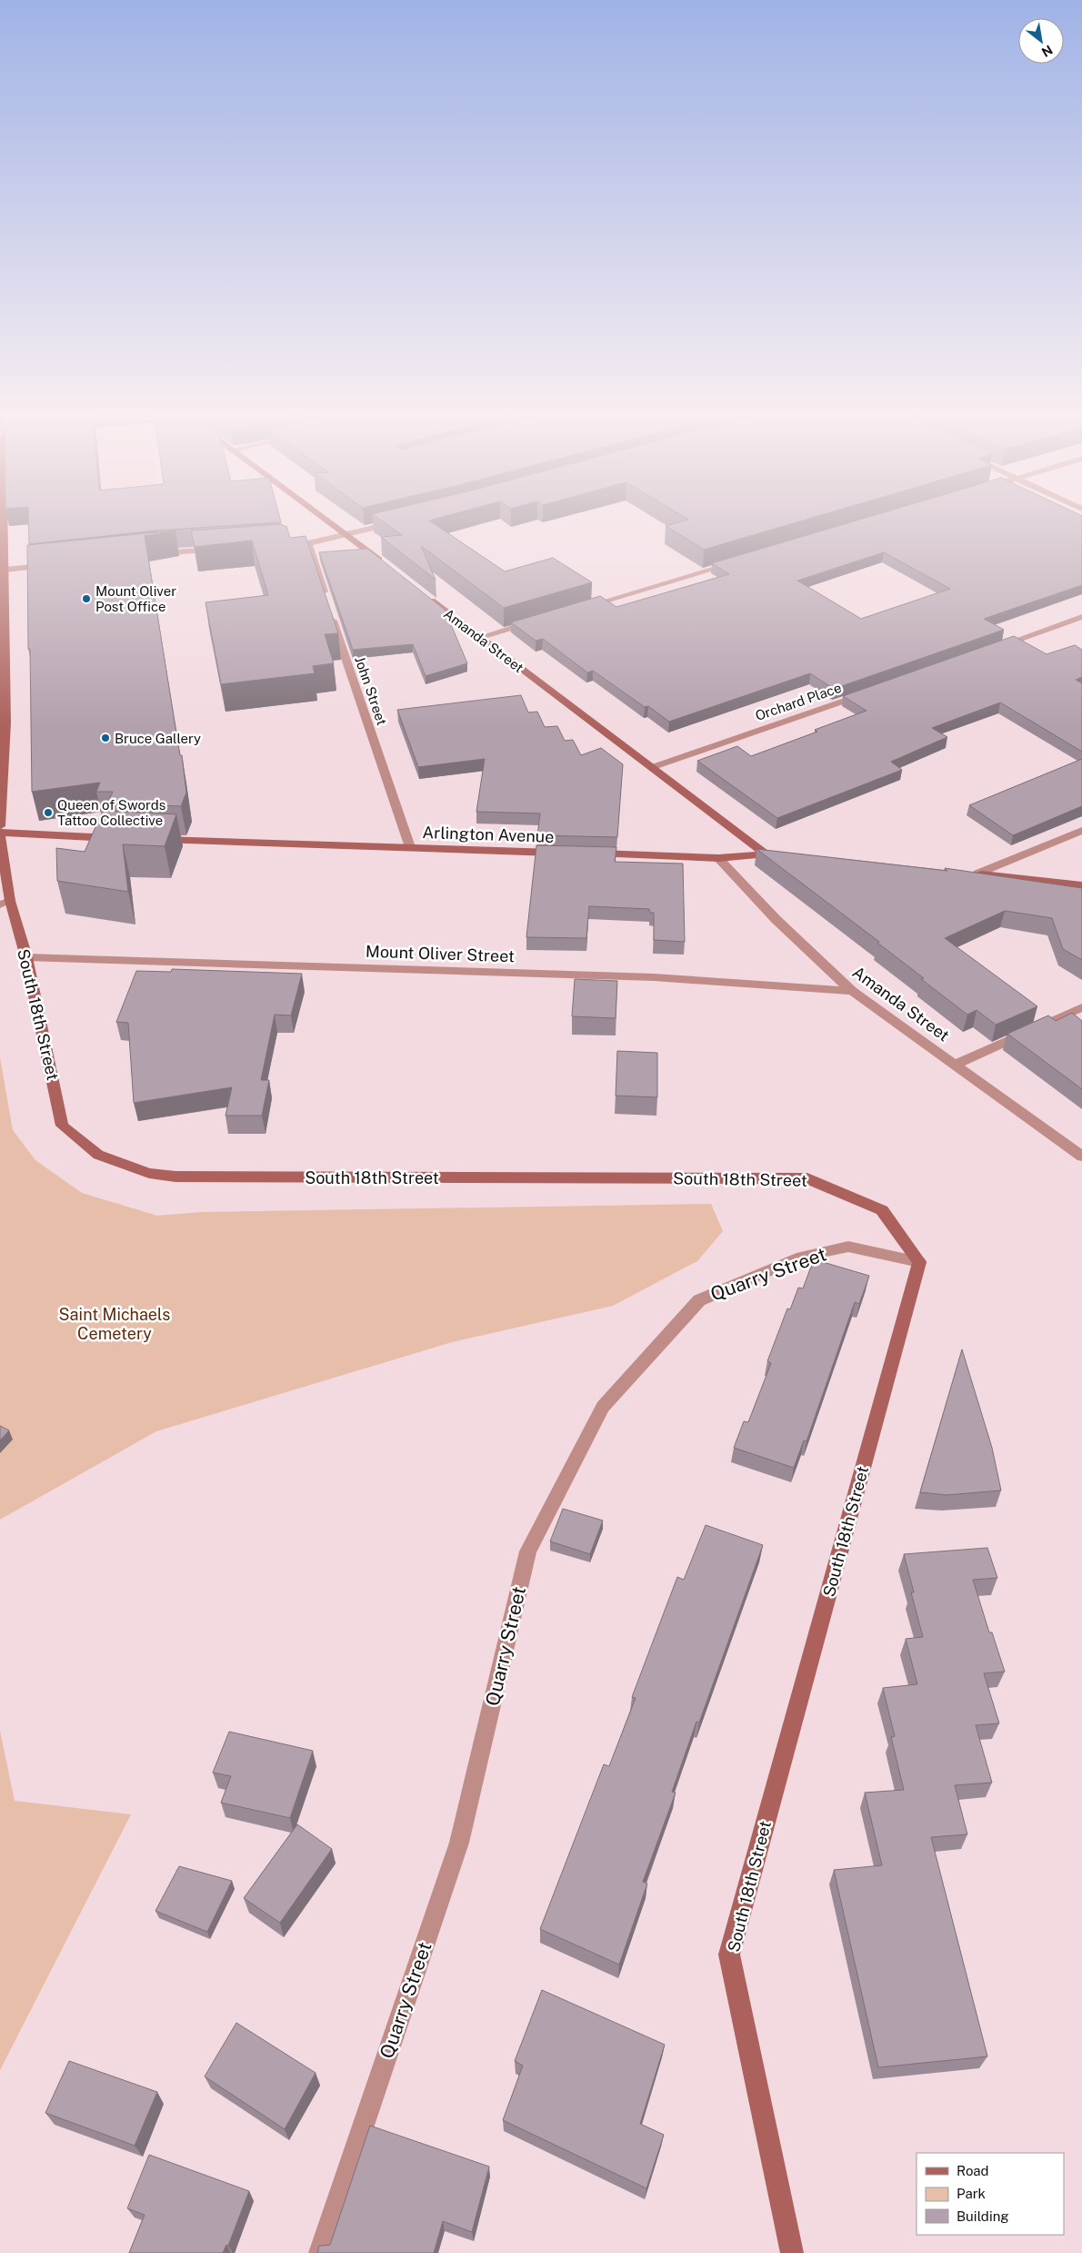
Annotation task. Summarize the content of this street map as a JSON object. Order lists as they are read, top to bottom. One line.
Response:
{"streets":{"main road":["Amanda Street","Arlington Avenue","South 18th Street"],"street":["John Street","Orchard Place","Mount Oliver Street","Quarry Street"]},"crossings":[["Amanda Street","Orchard Place"],["Amanda Street","Mount Oliver Street"],["John Street","Arlington Avenue"],["Mount Oliver Street","South 18th Street"],["South 18th Street","Quarry Street"]],"parks":["Saint Michaels Cemetery"],"places":["Mount Oliver Post Office","Bruce Gallery","Queen of Swords Tattoo Collective"],"legend":["Road","Park","Building"],"north":"bottom right"}
